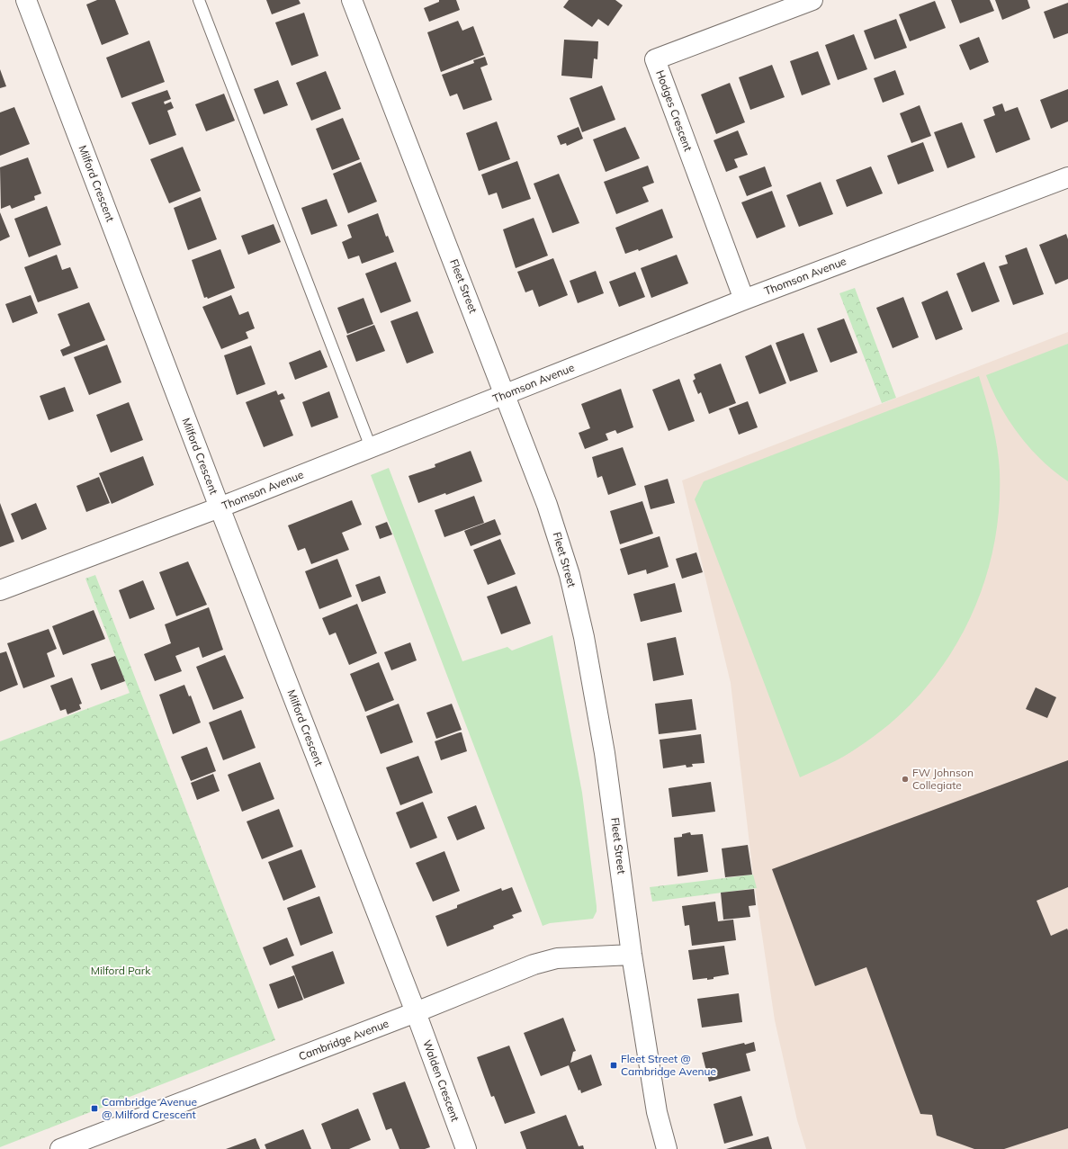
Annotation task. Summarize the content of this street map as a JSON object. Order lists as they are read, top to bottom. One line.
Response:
{"streets":{"street":["Hodges Crescent","Milford Crescent","Thomson Avenue","Fleet Street","Cambridge Avenue","Walden Crescent"]},"crossings":[["Hodges Crescent","Thomson Avenue"],["Milford Crescent","Thomson Avenue"],["Milford Crescent","Cambridge Avenue"],["Milford Crescent","Walden Crescent"],["Thomson Avenue","Fleet Street"],["Fleet Street","Cambridge Avenue"],["Cambridge Avenue","Walden Crescent"]],"parks":["Milford Park"],"places":{"other":["FW Johnson Collegiate"],"transit":["Fleet Street @ Cambridge Avenue","Cambridge Avenue @ Milford Crescent"]}}
